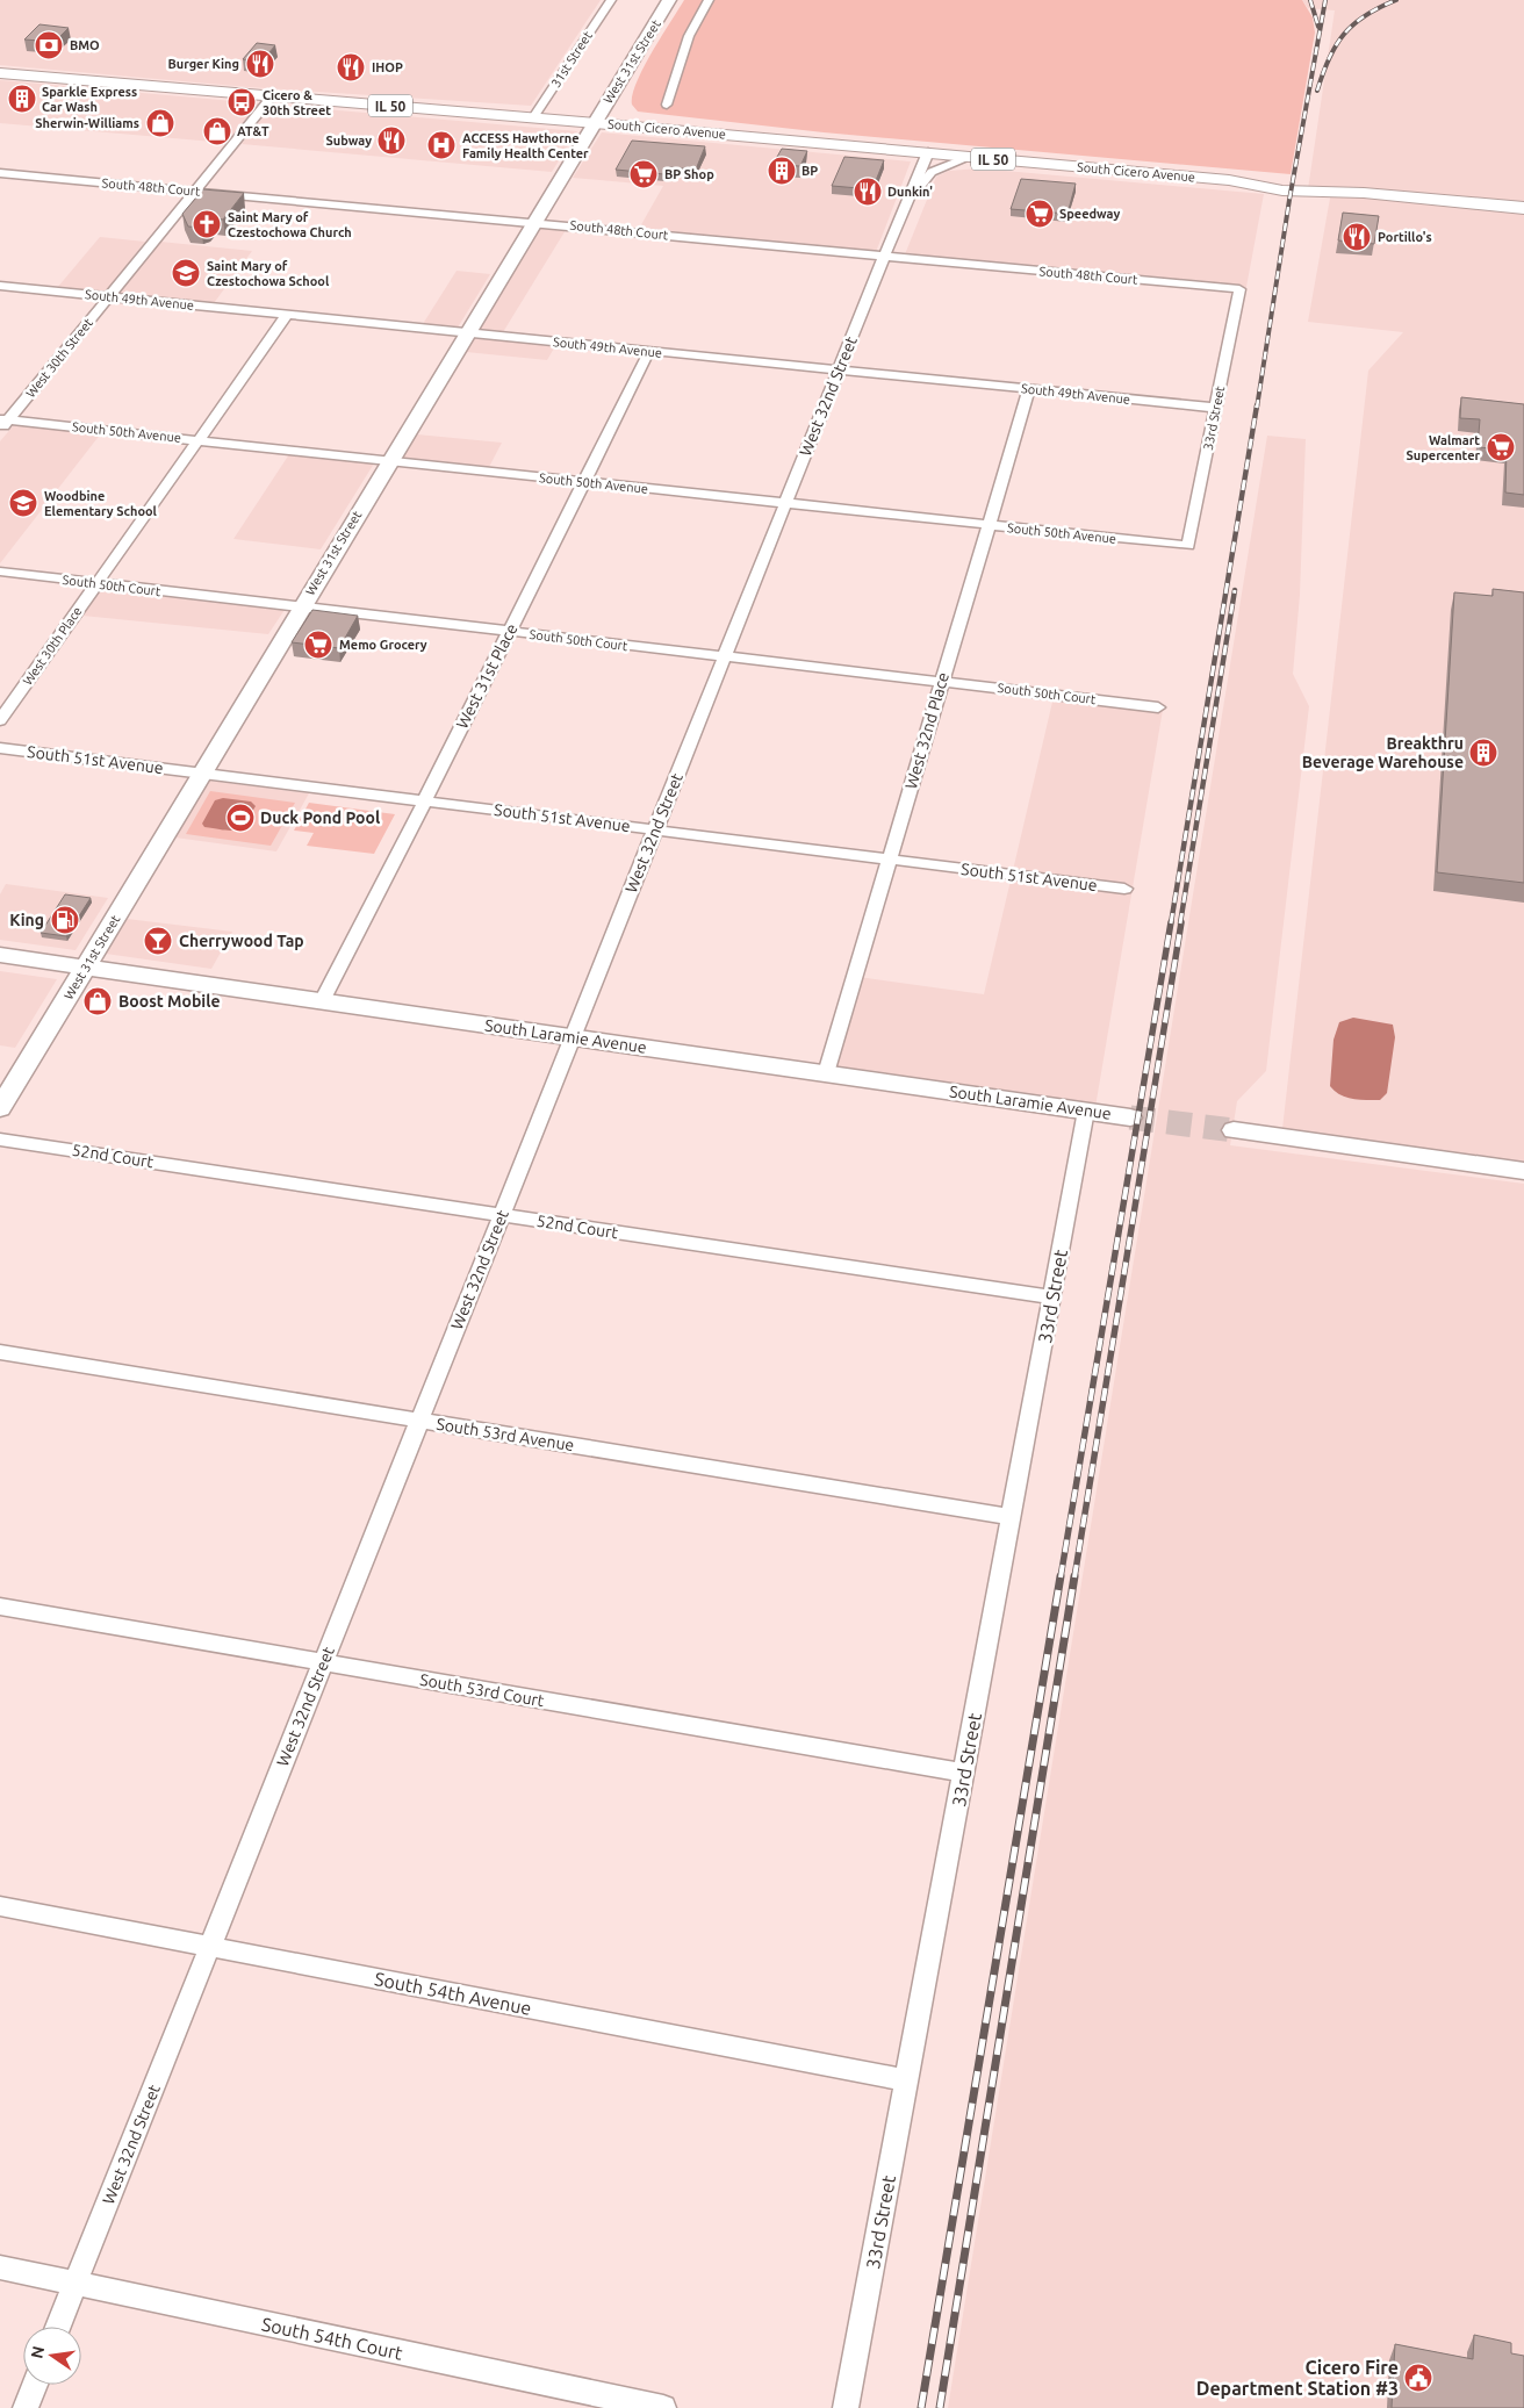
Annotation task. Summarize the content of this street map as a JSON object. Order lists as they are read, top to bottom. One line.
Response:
{"streets":{"main road":["West 31st Street","IL 50","South Cicero Avenue","South Laramie Avenue"],"street":["31st Street","South 48th Court","South 49th Avenue","West 30th Street","West 32nd Street","33rd Street","South 50th Avenue","South 50th Court","West 30th Place","West 31st Place","West 32nd Place","South 51st Avenue","52nd Court","South 53rd Avenue","South 53rd Court","South 54th Avenue","South 54th Court"]},"crossings":[["31st Street","South Cicero Avenue"],["West 31st Street","South Cicero Avenue"],["West 31st Street","South 48th Court"],["West 31st Street","South 49th Avenue"],["West 31st Street","South 50th Avenue"],["West 31st Street","South 50th Court"],["West 31st Street","South 51st Avenue"],["West 31st Street","South Laramie Avenue"],["South Cicero Avenue","West 30th Street"],["South Cicero Avenue","West 32nd Street"],["South 48th Court","West 30th Street"],["South 48th Court","West 32nd Street"],["South 48th Court","33rd Street"],["South 49th Avenue","West 30th Street"],["South 49th Avenue","West 32nd Street"],["South 49th Avenue","33rd Street"],["South 49th Avenue","West 30th Place"],["South 49th Avenue","West 31st Place"],["South 49th Avenue","West 32nd Place"],["West 30th Street","South 50th Avenue"],["West 32nd Street","South 50th Avenue"],["West 32nd Street","South 50th Court"],["West 32nd Street","South 51st Avenue"],["West 32nd Street","South Laramie Avenue"],["West 32nd Street","52nd Court"],["West 32nd Street","South 53rd Avenue"],["West 32nd Street","South 53rd Court"],["West 32nd Street","South 54th Avenue"],["West 32nd Street","South 54th Court"],["33rd Street","South 50th Avenue"],["33rd Street","South Laramie Avenue"],["33rd Street","52nd Court"],["33rd Street","South 53rd Avenue"],["33rd Street","South 53rd Court"],["33rd Street","South 54th Avenue"],["South 50th Avenue","West 30th Place"],["South 50th Avenue","West 31st Place"],["South 50th Avenue","West 32nd Place"],["South 50th Court","West 30th Place"],["South 50th Court","West 31st Place"],["South 50th Court","West 32nd Place"],["West 31st Place","South 51st Avenue"],["West 31st Place","South Laramie Avenue"],["West 32nd Place","South 51st Avenue"],["West 32nd Place","South Laramie Avenue"]],"places":{"bank":["BMO"],"restaurant":["Burger King","IHOP","Subway","Dunkin'","Portillo's"],"building":["Sparkle Express Car Wash","BP","Breakthru Beverage Warehouse"],"bus stop":["Cicero & 30th Street"],"shop":["Sherwin-Williams","AT&T","Boost Mobile"],"hospital":["ACCESS Hawthorne Family Health Center"],"supermarket":["BP Shop","Speedway","Walmart Supercenter","Memo Grocery"],"church":["Saint Mary of Czestochowa Church"],"school or university":["Saint Mary of Czestochowa School","Woodbine Elementary School"],"sports":["Duck Pond Pool"],"fuel station":["King"],"bar":["Cherrywood Tap"],"public building":["Cicero Fire Department Station #3"]},"north":"left"}
